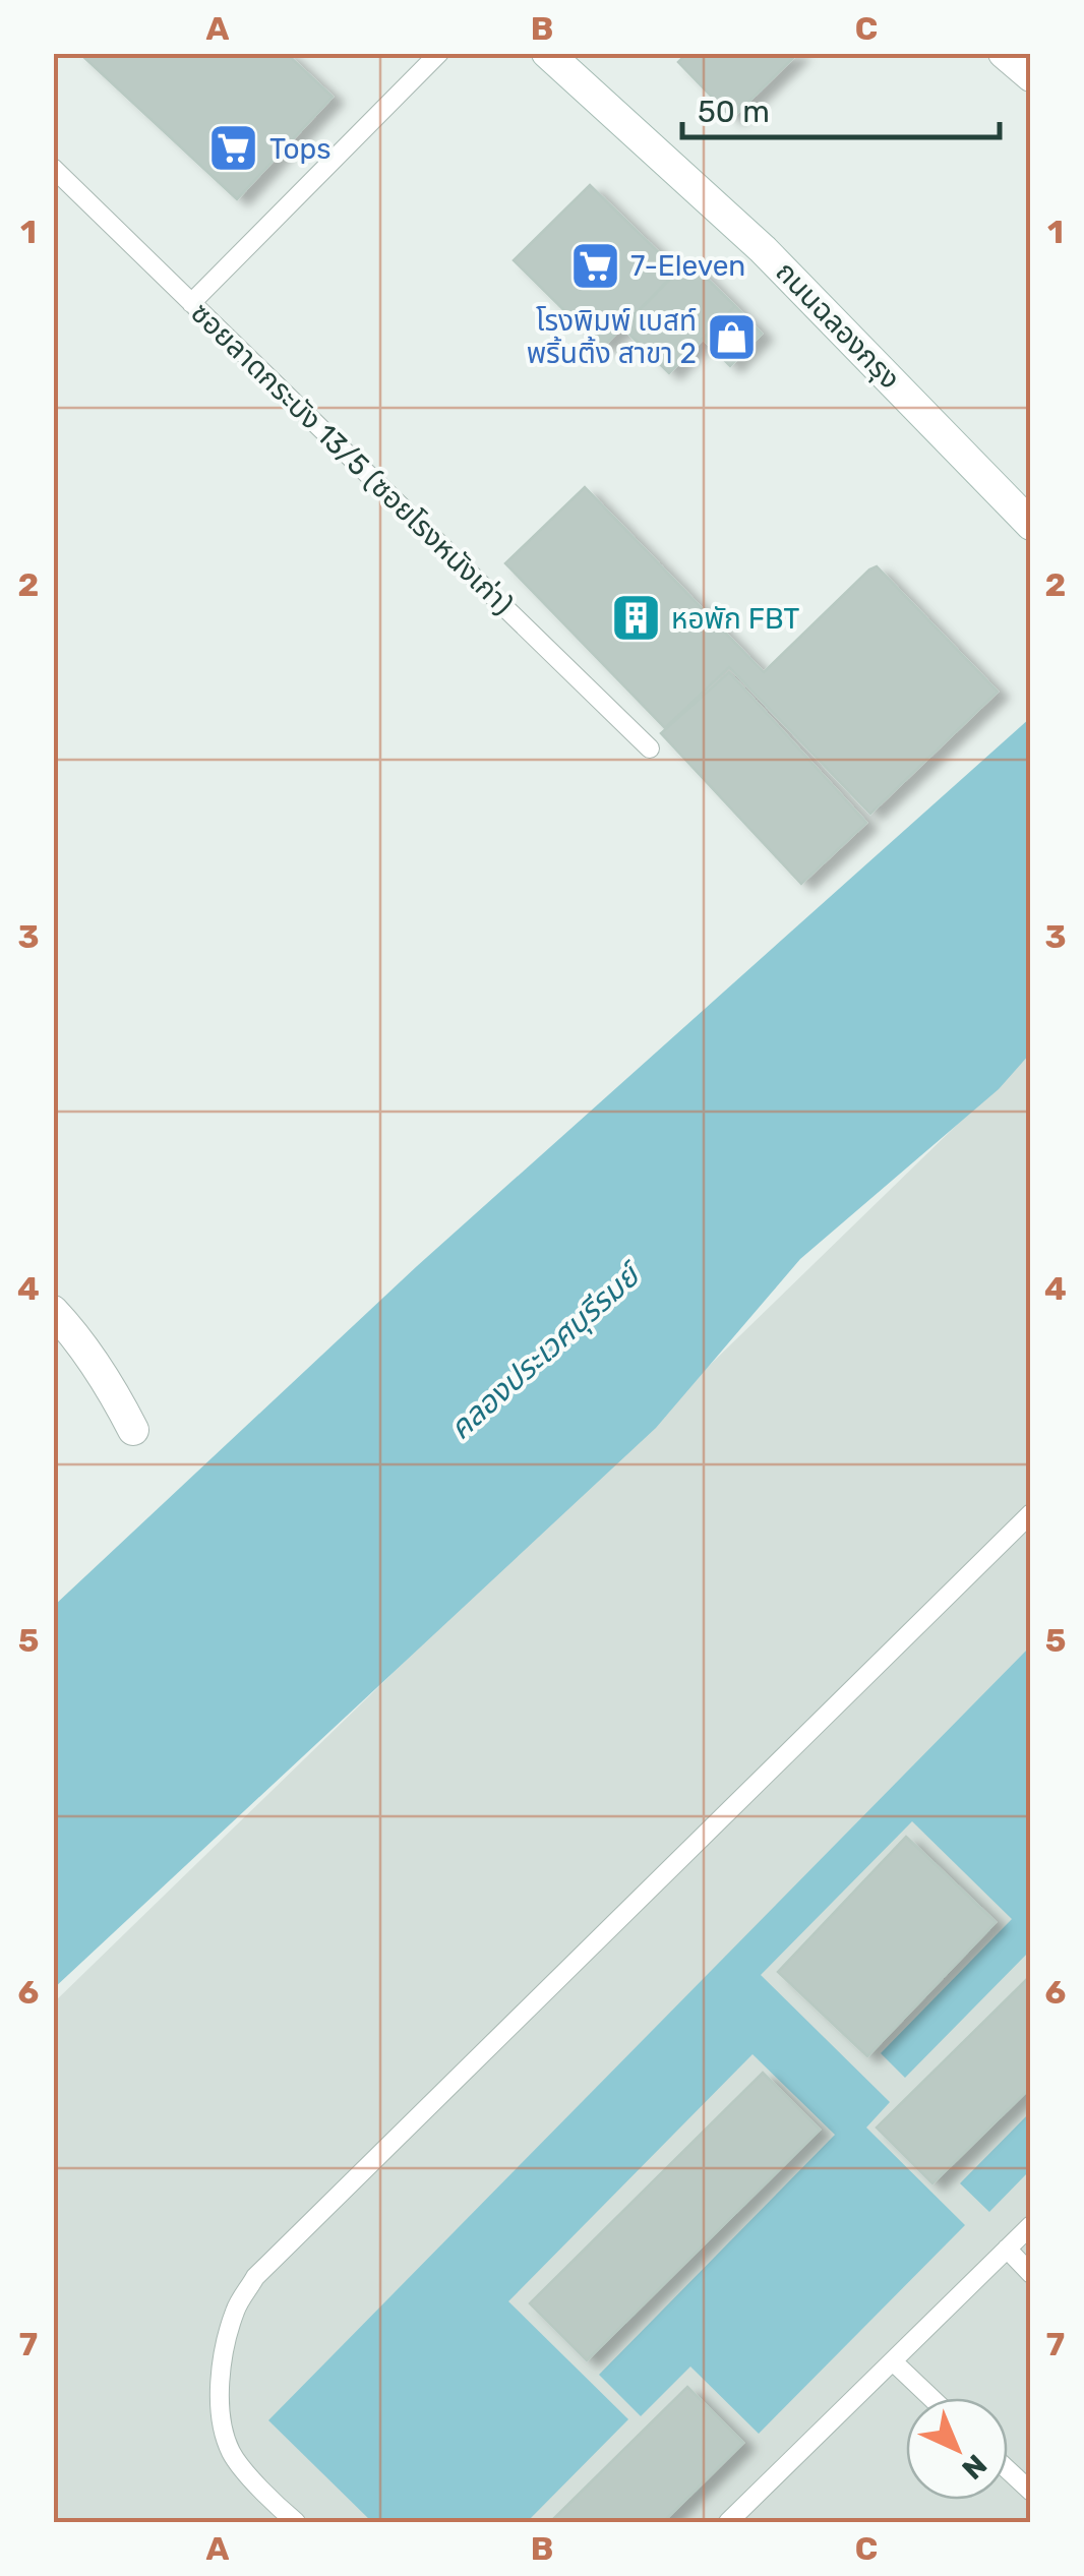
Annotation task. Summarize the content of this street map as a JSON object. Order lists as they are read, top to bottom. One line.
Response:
{"streets":{"main road":["ถนนฉลองกรุง"],"lane":["ซอยลาดกระบัง 13/5 (ซอยโรงหนังเก่า)"]},"water":["คลองประเวศบุรีรมย์"],"places":{"supermarket":["Tops","7-Eleven"],"shop":["โรงพิมพ์ เบสท์ พริ้นติ้ง สาขา 2"],"building":["หอพัก FBT"]},"scale_bar":"50 m","north":"bottom right","grid":{"columns":["A","B","C"],"rows":["1","2","3","4","5","6","7"]}}
